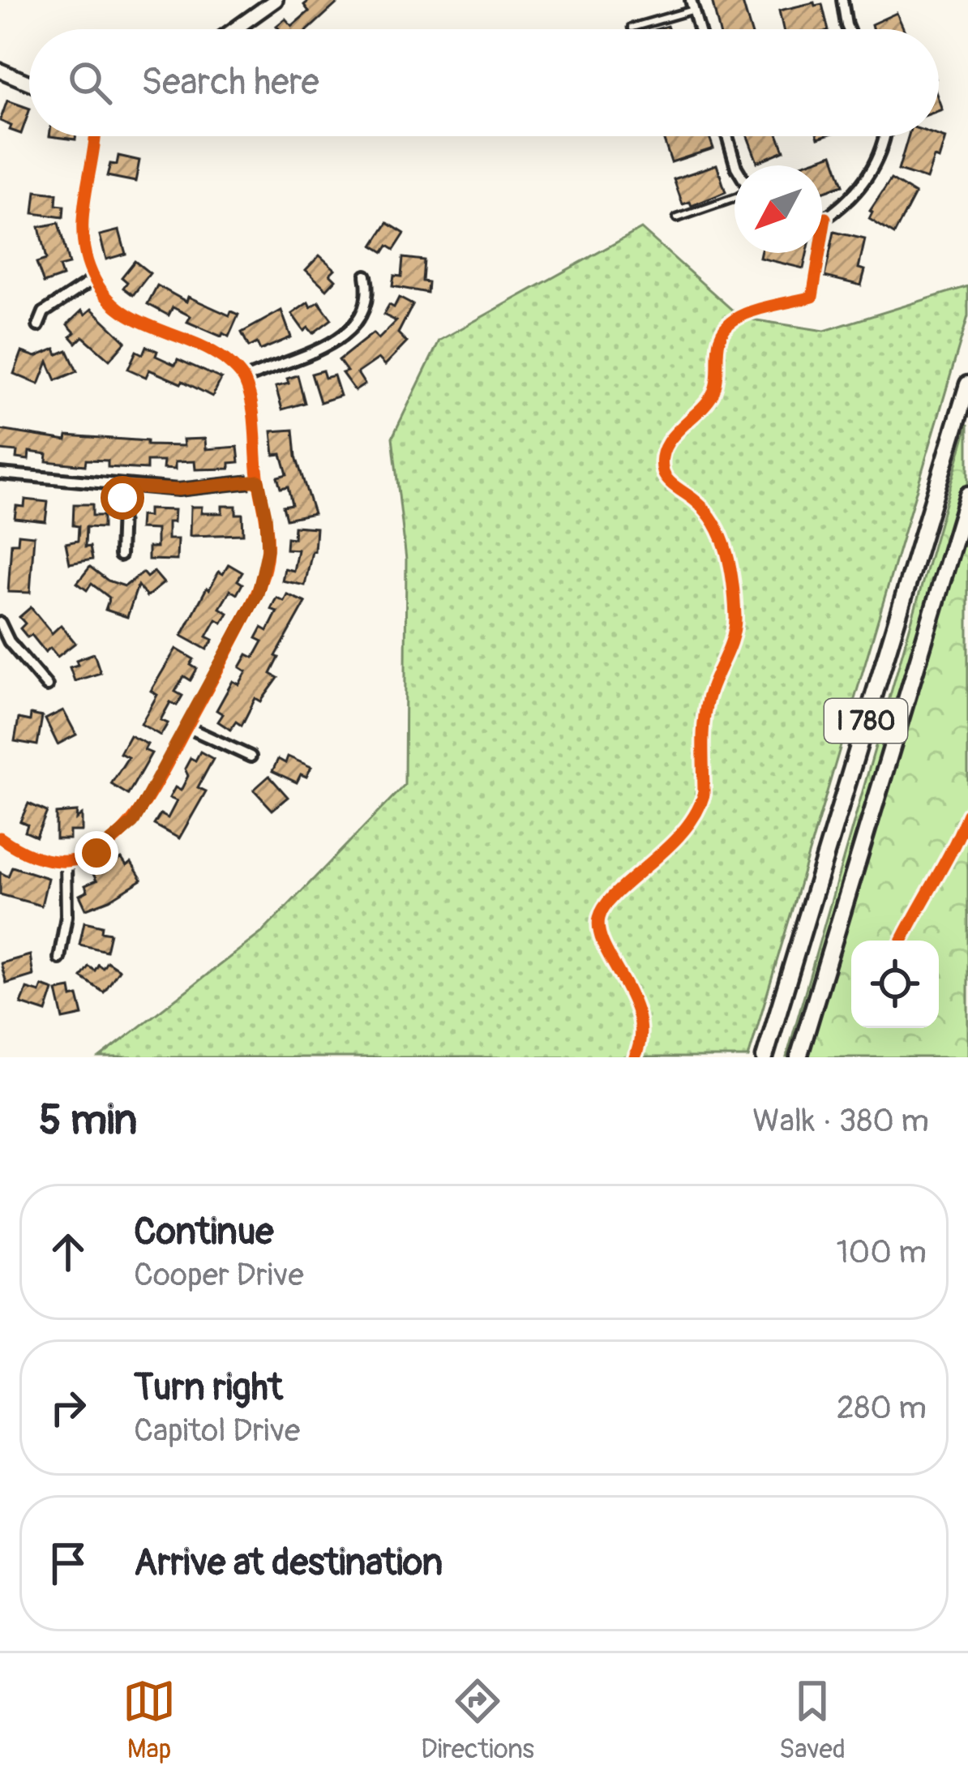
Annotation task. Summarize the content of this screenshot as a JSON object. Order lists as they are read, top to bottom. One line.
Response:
{"streets":{"highway":["I 780"]},"north":"bottom left","page":{"search":"Search here","heading":["5 min","Walk · 380 m"],"list":[["Continue","Cooper Drive","100 m"],["Turn right","Capitol Drive","280 m"],"Arrive at destination"],"nav":["Map","Directions","Saved"]}}
